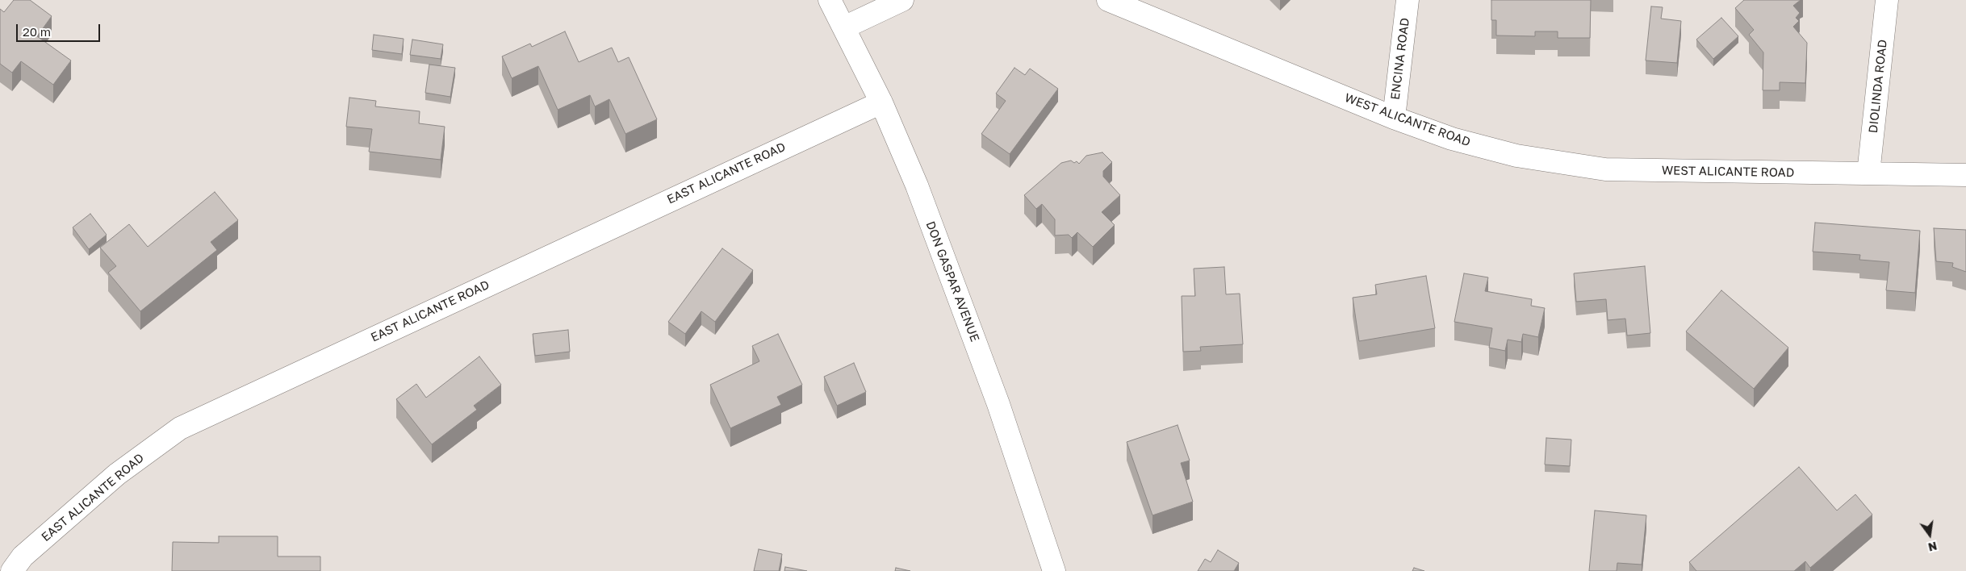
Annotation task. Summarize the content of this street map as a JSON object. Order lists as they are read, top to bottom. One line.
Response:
{"streets":{"street":["ENCINA ROAD","DIOLINDA ROAD","WEST ALICANTE ROAD","EAST ALICANTE ROAD","DON GASPAR AVENUE"]},"crossings":[["ENCINA ROAD","WEST ALICANTE ROAD"],["DIOLINDA ROAD","WEST ALICANTE ROAD"],["EAST ALICANTE ROAD","DON GASPAR AVENUE"]],"scale_bar":"20 m","north":"bottom"}
